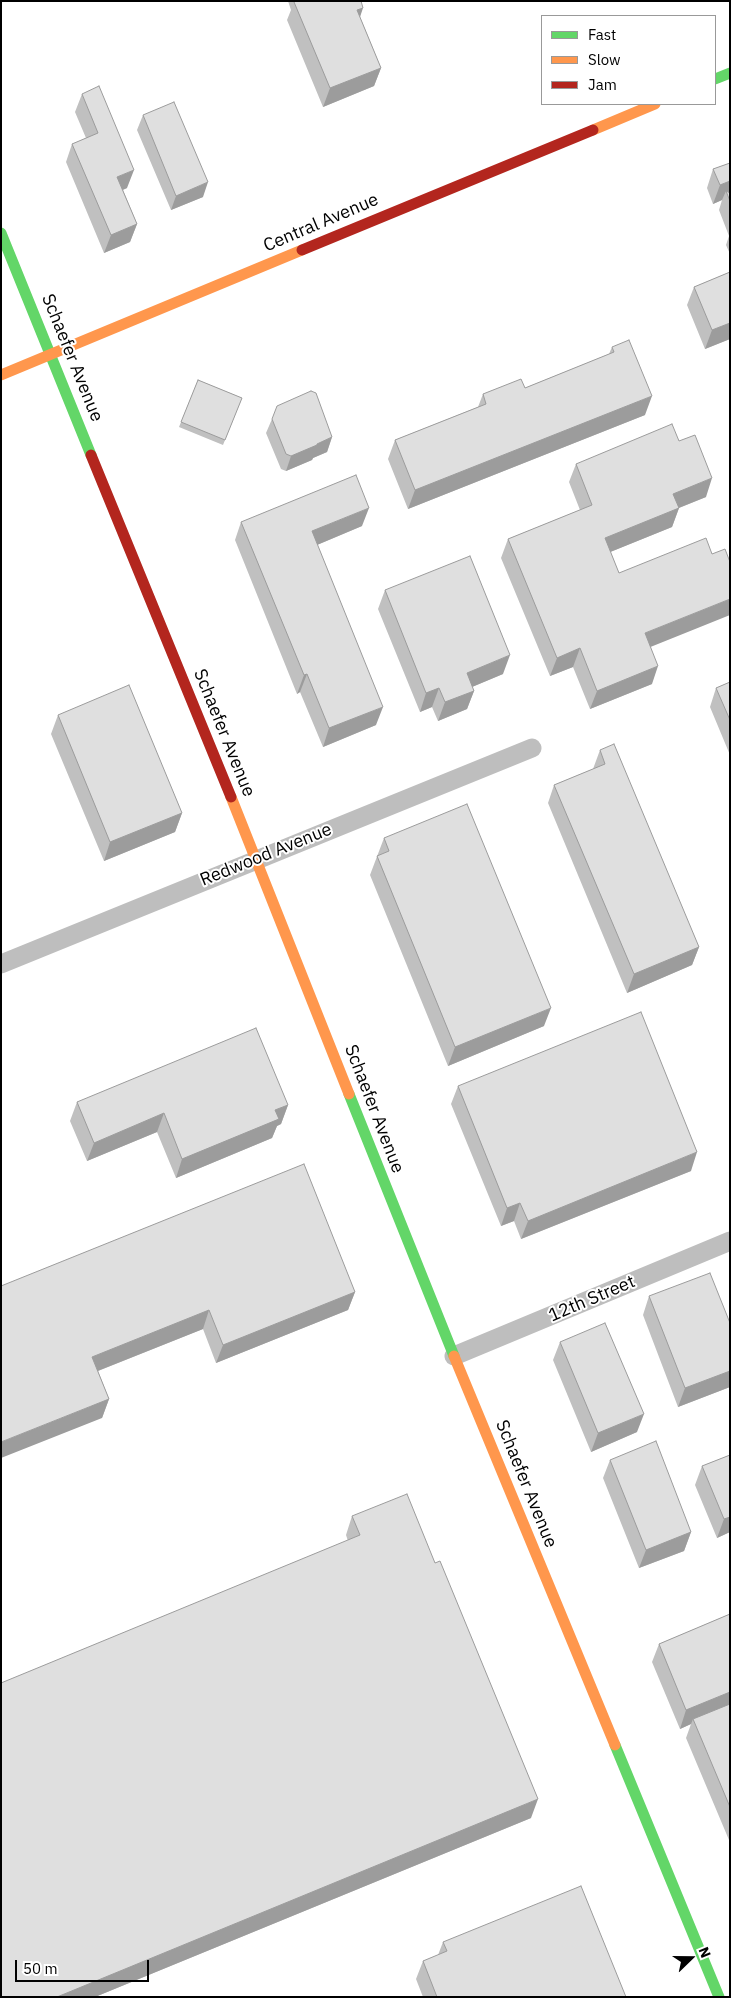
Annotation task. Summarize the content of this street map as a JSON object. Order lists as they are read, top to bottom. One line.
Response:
{"streets":{"street":["Central Avenue","Schaefer Avenue","Redwood Avenue","12th Street"]},"crossings":[["Central Avenue","Schaefer Avenue"],["Schaefer Avenue","Redwood Avenue"],["Schaefer Avenue","12th Street"]],"legend":["Fast","Slow","Jam"],"scale_bar":"50 m","north":"right"}
